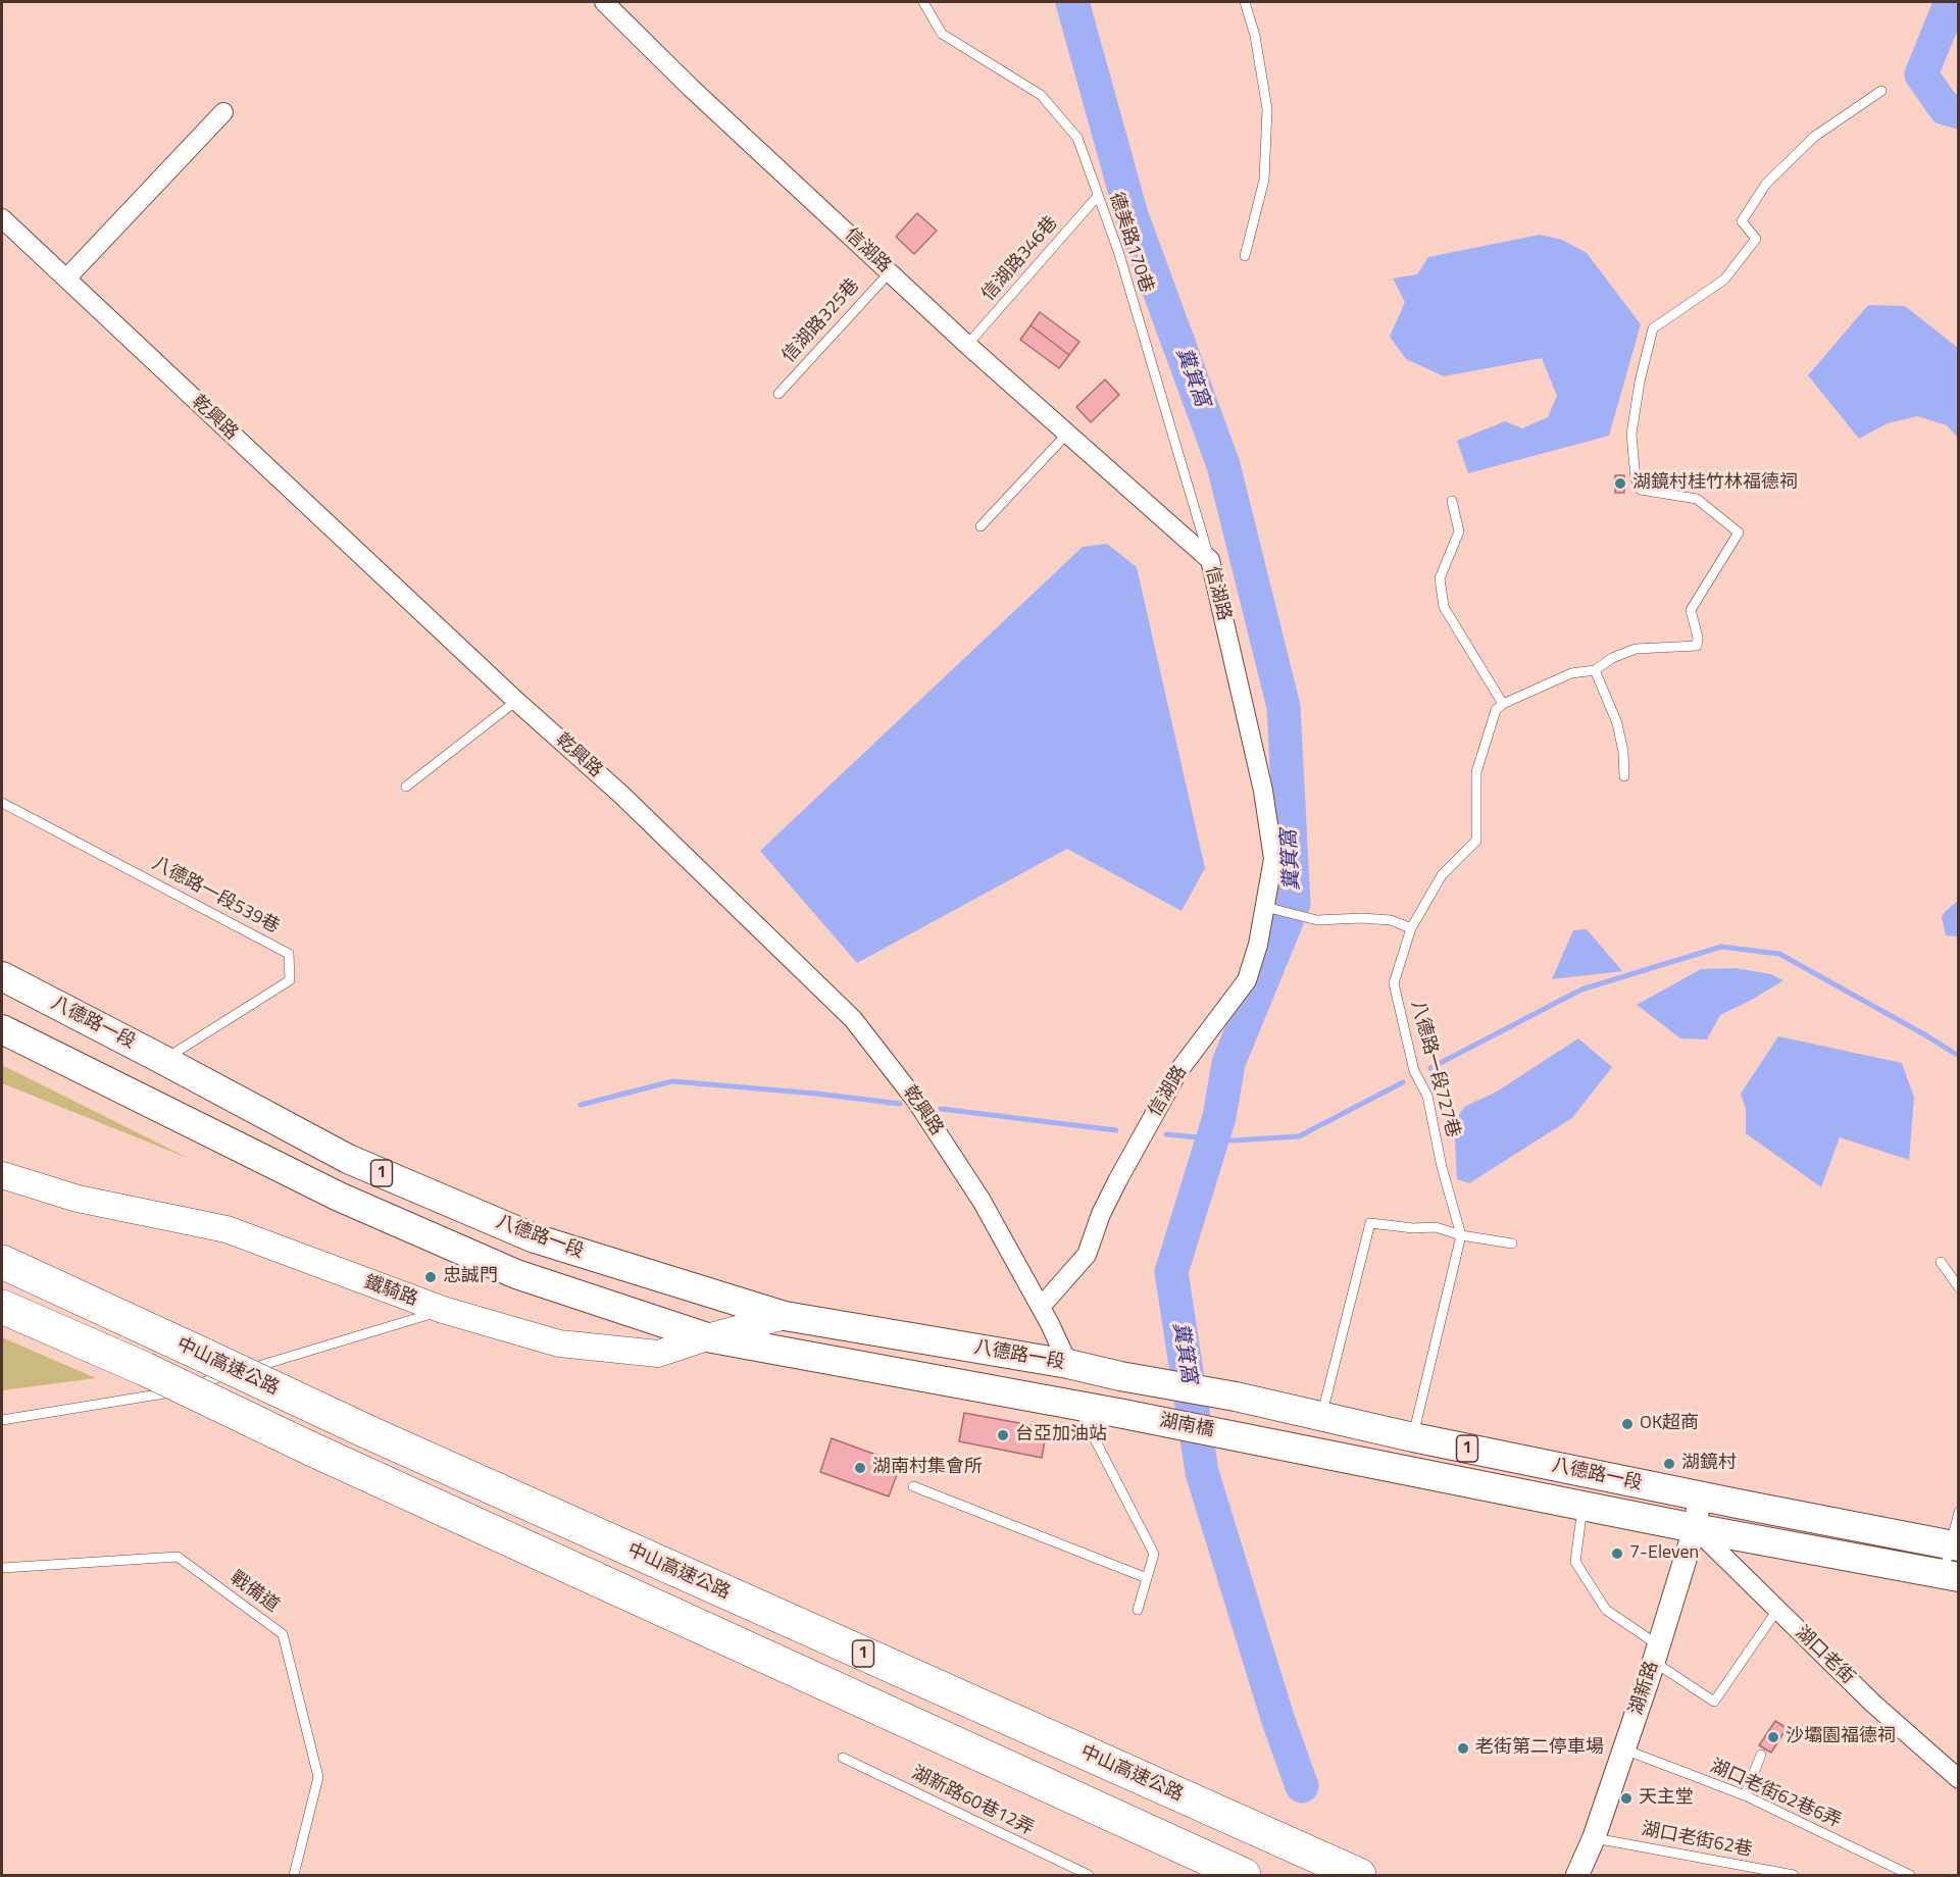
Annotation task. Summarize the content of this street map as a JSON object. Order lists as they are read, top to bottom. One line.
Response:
{"streets":{"highway":["1","中山高速公路"],"main road":["八德路一段","鐵騎路","湖南橋"],"street":["信湖路","乾興路","湖口老街","湖新路"],"lane":["德美路170巷","信湖路346巷","信湖路325巷","八德路一段539巷","八德路一段727巷","戰備道","湖口老街62巷6弄","湖新路60巷12弄","湖口老街62巷"]},"crossings":[["德美路170巷","信湖路"],["德美路170巷","信湖路346巷"],["信湖路","信湖路346巷"],["信湖路","信湖路325巷"],["信湖路","乾興路"],["乾興路","八德路一段"],["八德路一段539巷","八德路一段"],["八德路一段","八德路一段727巷"],["八德路一段","鐵騎路"],["八德路一段","湖南橋"],["八德路一段","湖口老街"],["八德路一段","湖新路"],["湖口老街","湖新路"],["湖新路","湖口老街62巷6弄"],["湖新路","湖口老街62巷"]],"water":["糞箕窩"],"places":["湖鏡村桂竹林福德祠","忠誠門","OK超商","台亞加油站","湖鏡村","湖南村集會所","7-Eleven","沙壩園福德祠","老街第二停車場","天主堂"]}
